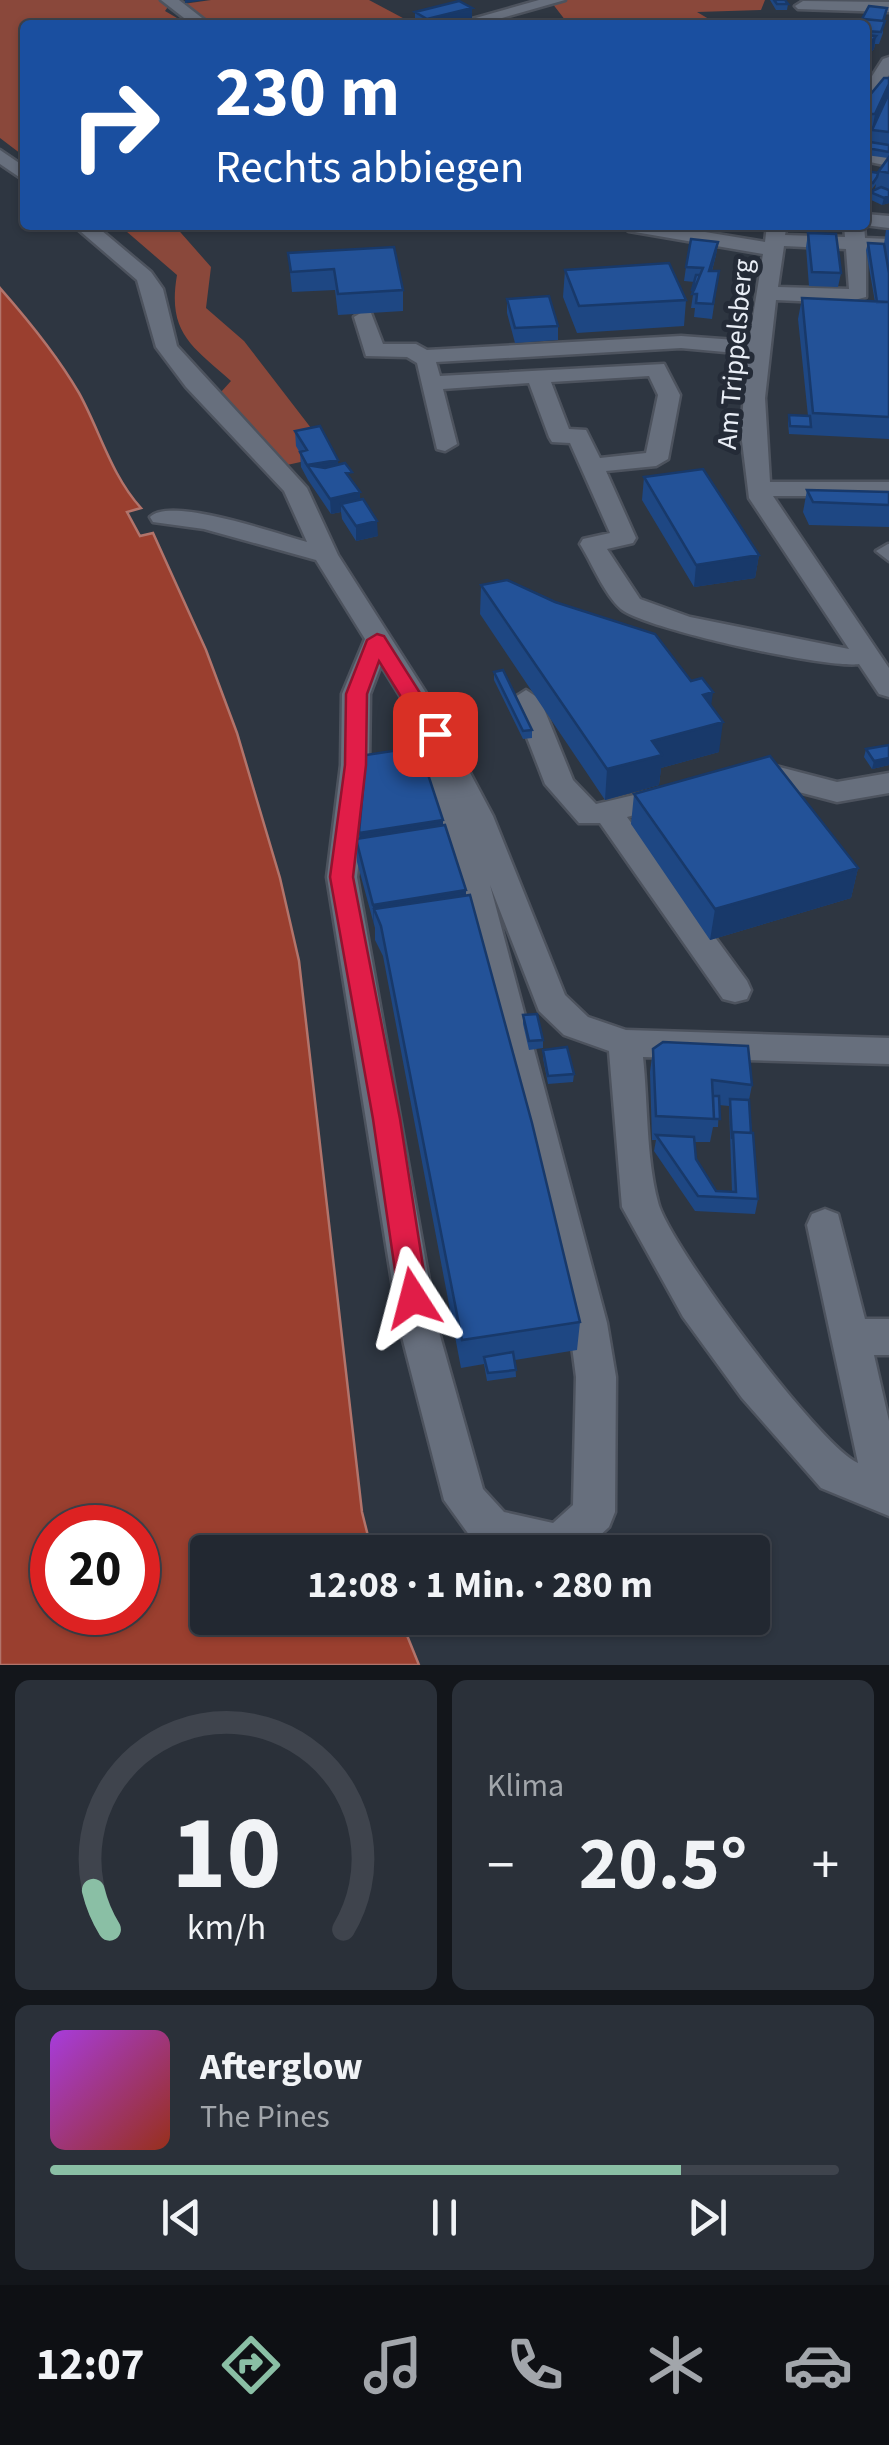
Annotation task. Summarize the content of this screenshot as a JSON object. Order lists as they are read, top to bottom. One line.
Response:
{"streets":{"street":["Am Trippelsberg"]},"page":{"turn":["230 m","Rechts abbiegen"],"limit":"20","trip":"12:08 · 1 Min. · 280 m","tile":"Klima","heat":["−","20.5°","+"],"song":["Afterglow","The Pines"],"tabs":"12:07","gauge":["10","km/h"]}}
